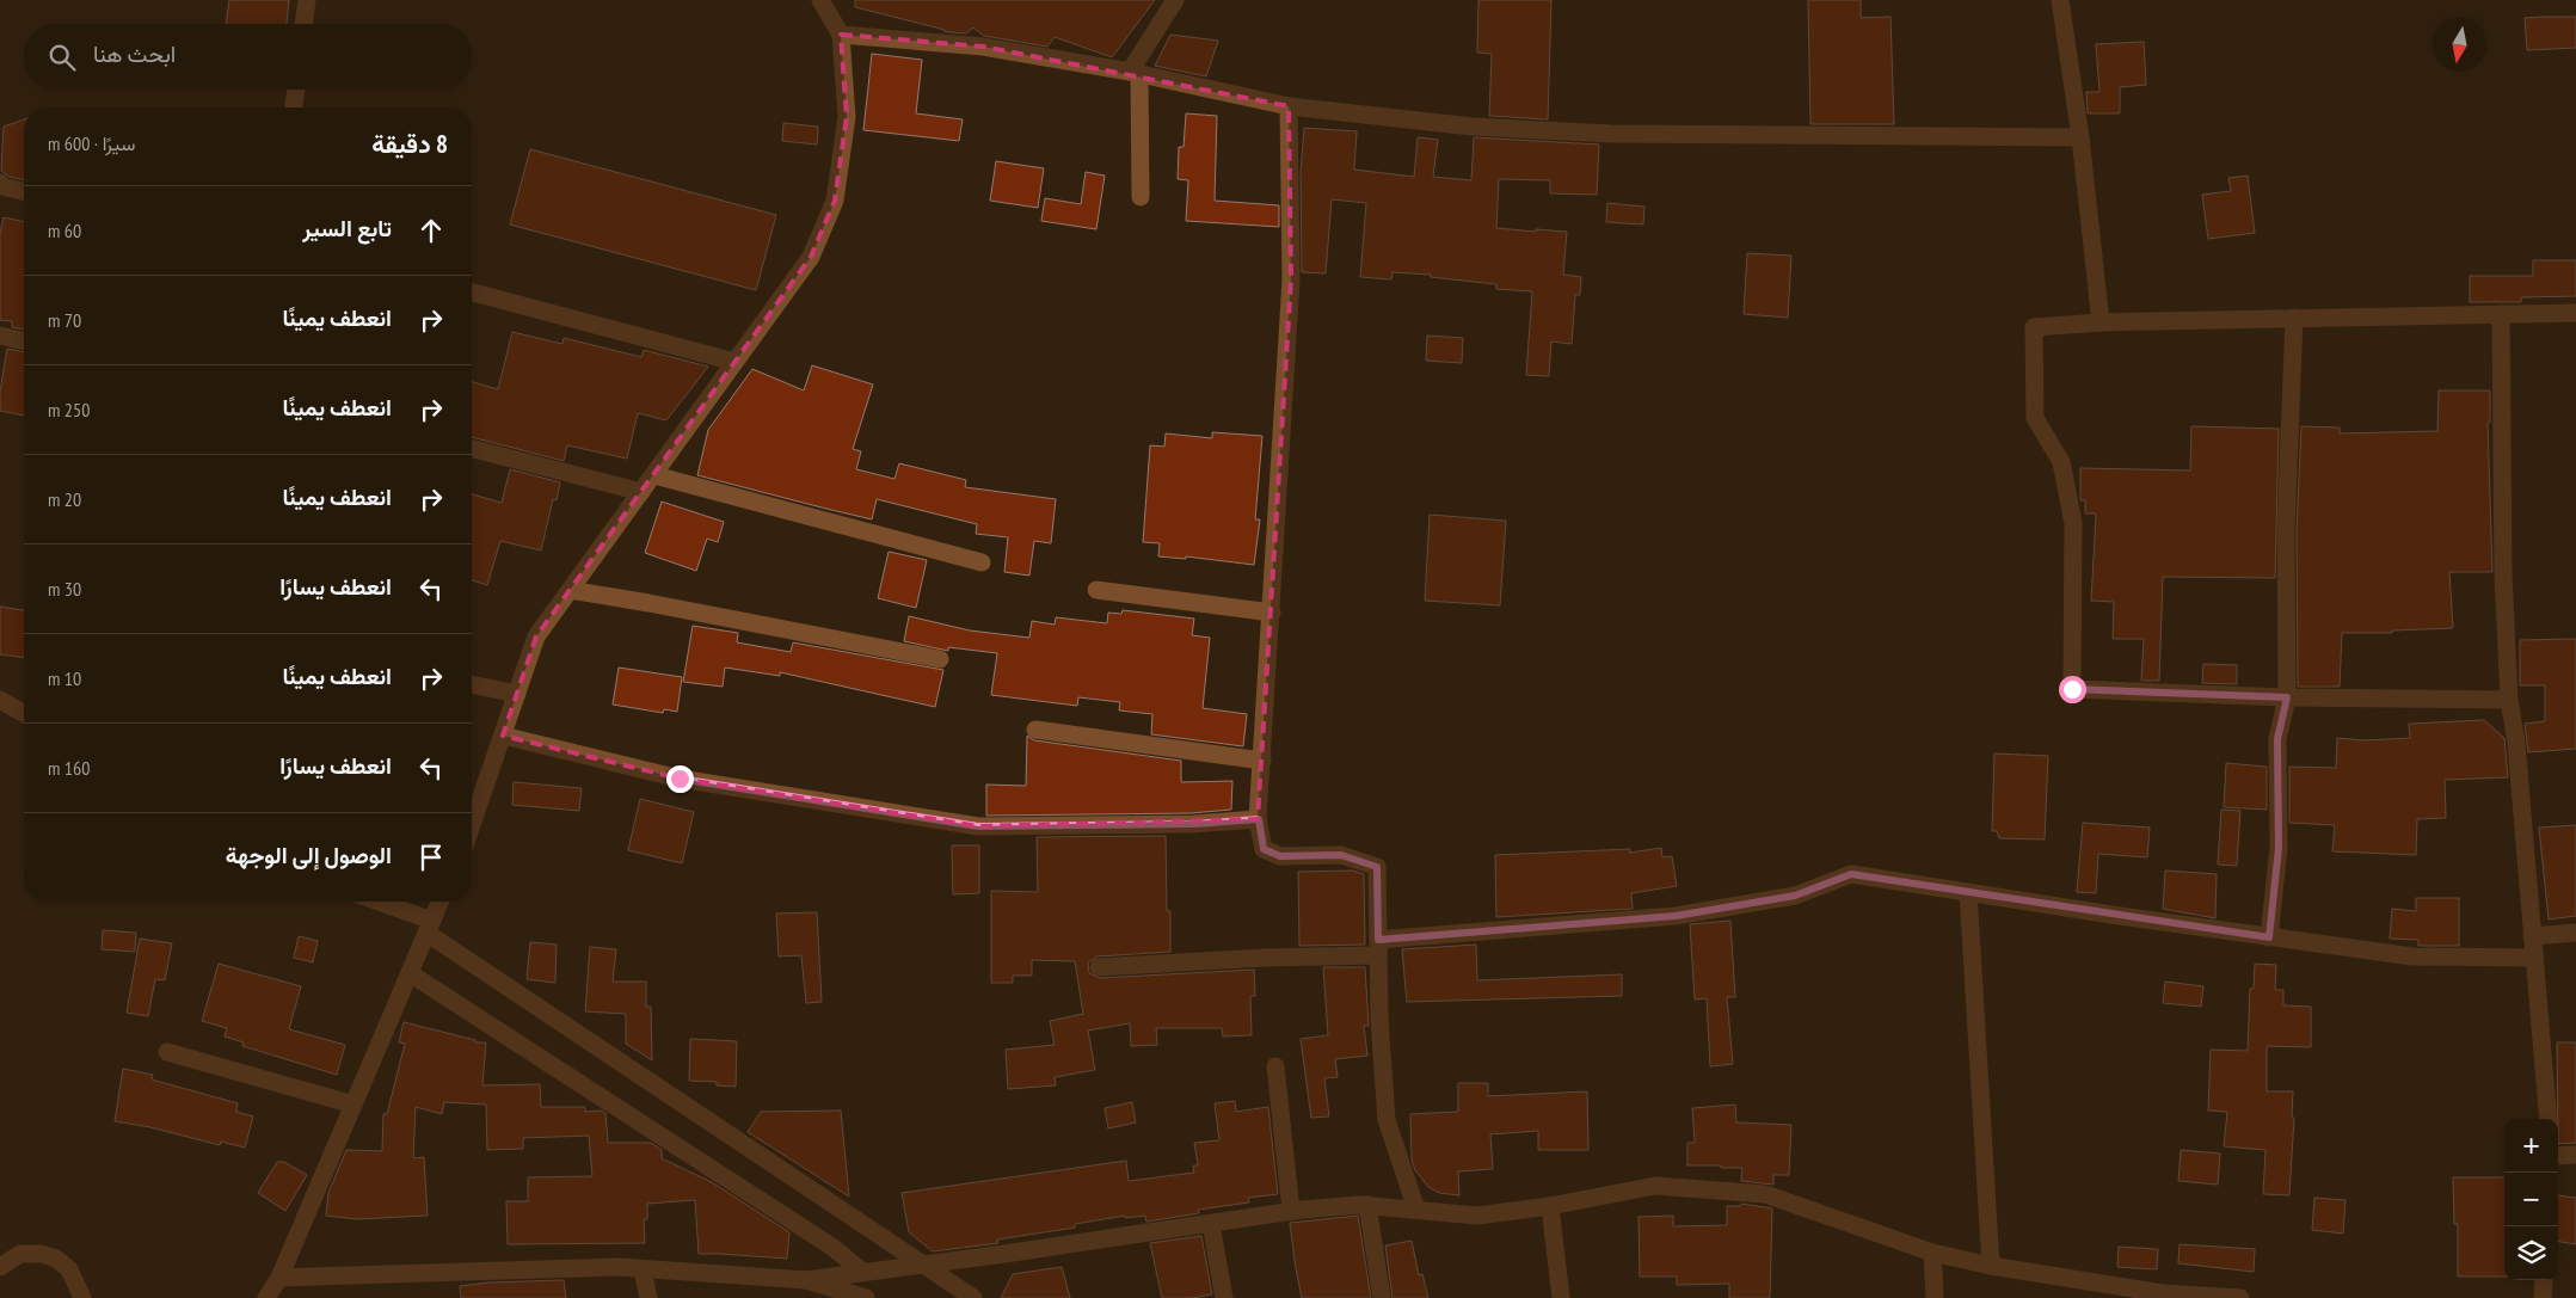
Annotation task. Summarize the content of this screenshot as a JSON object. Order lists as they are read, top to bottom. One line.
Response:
{"north":"bottom","page":{"search":"ابحث هنا","heading":["8 دقيقة","سيرًا · 600 m"],"list":[["تابع السير","60 m"],["انعطف يمينًا","70 m"],["انعطف يمينًا","250 m"],["انعطف يمينًا","20 m"],["انعطف يسارًا","30 m"],["انعطف يمينًا","10 m"],["انعطف يسارًا","160 m"],"الوصول إلى الوجهة"],"map_buttons":["+","−"]}}
